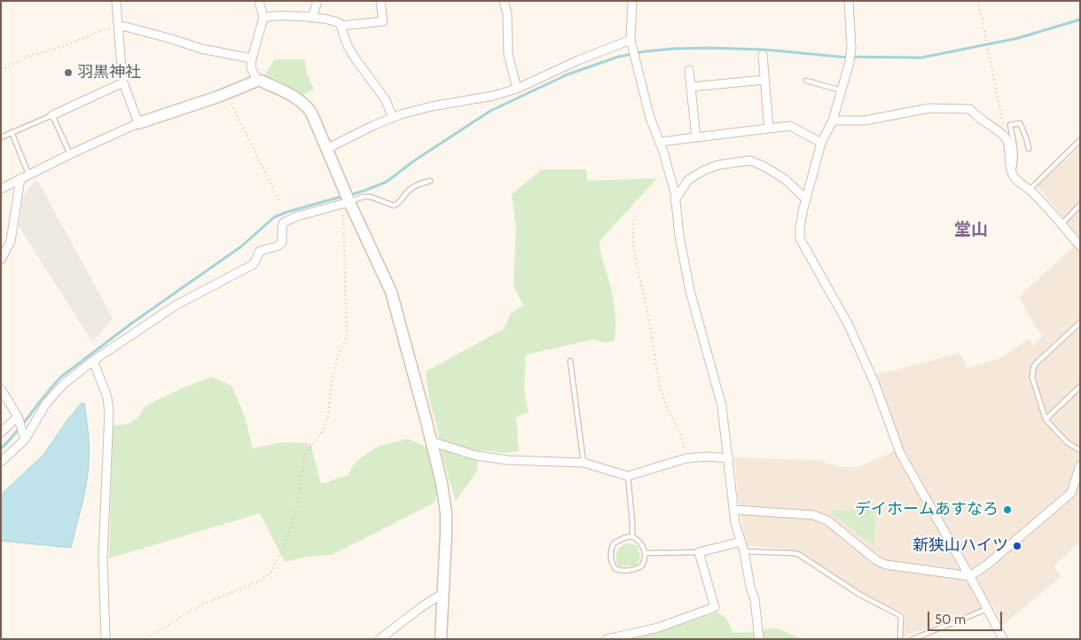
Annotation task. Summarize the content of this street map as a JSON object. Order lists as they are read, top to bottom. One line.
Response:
{"districts":["堂山"],"places":["羽黒神社","デイホームあすなろ","新狭山ハイツ"],"scale_bar":"50 m"}
